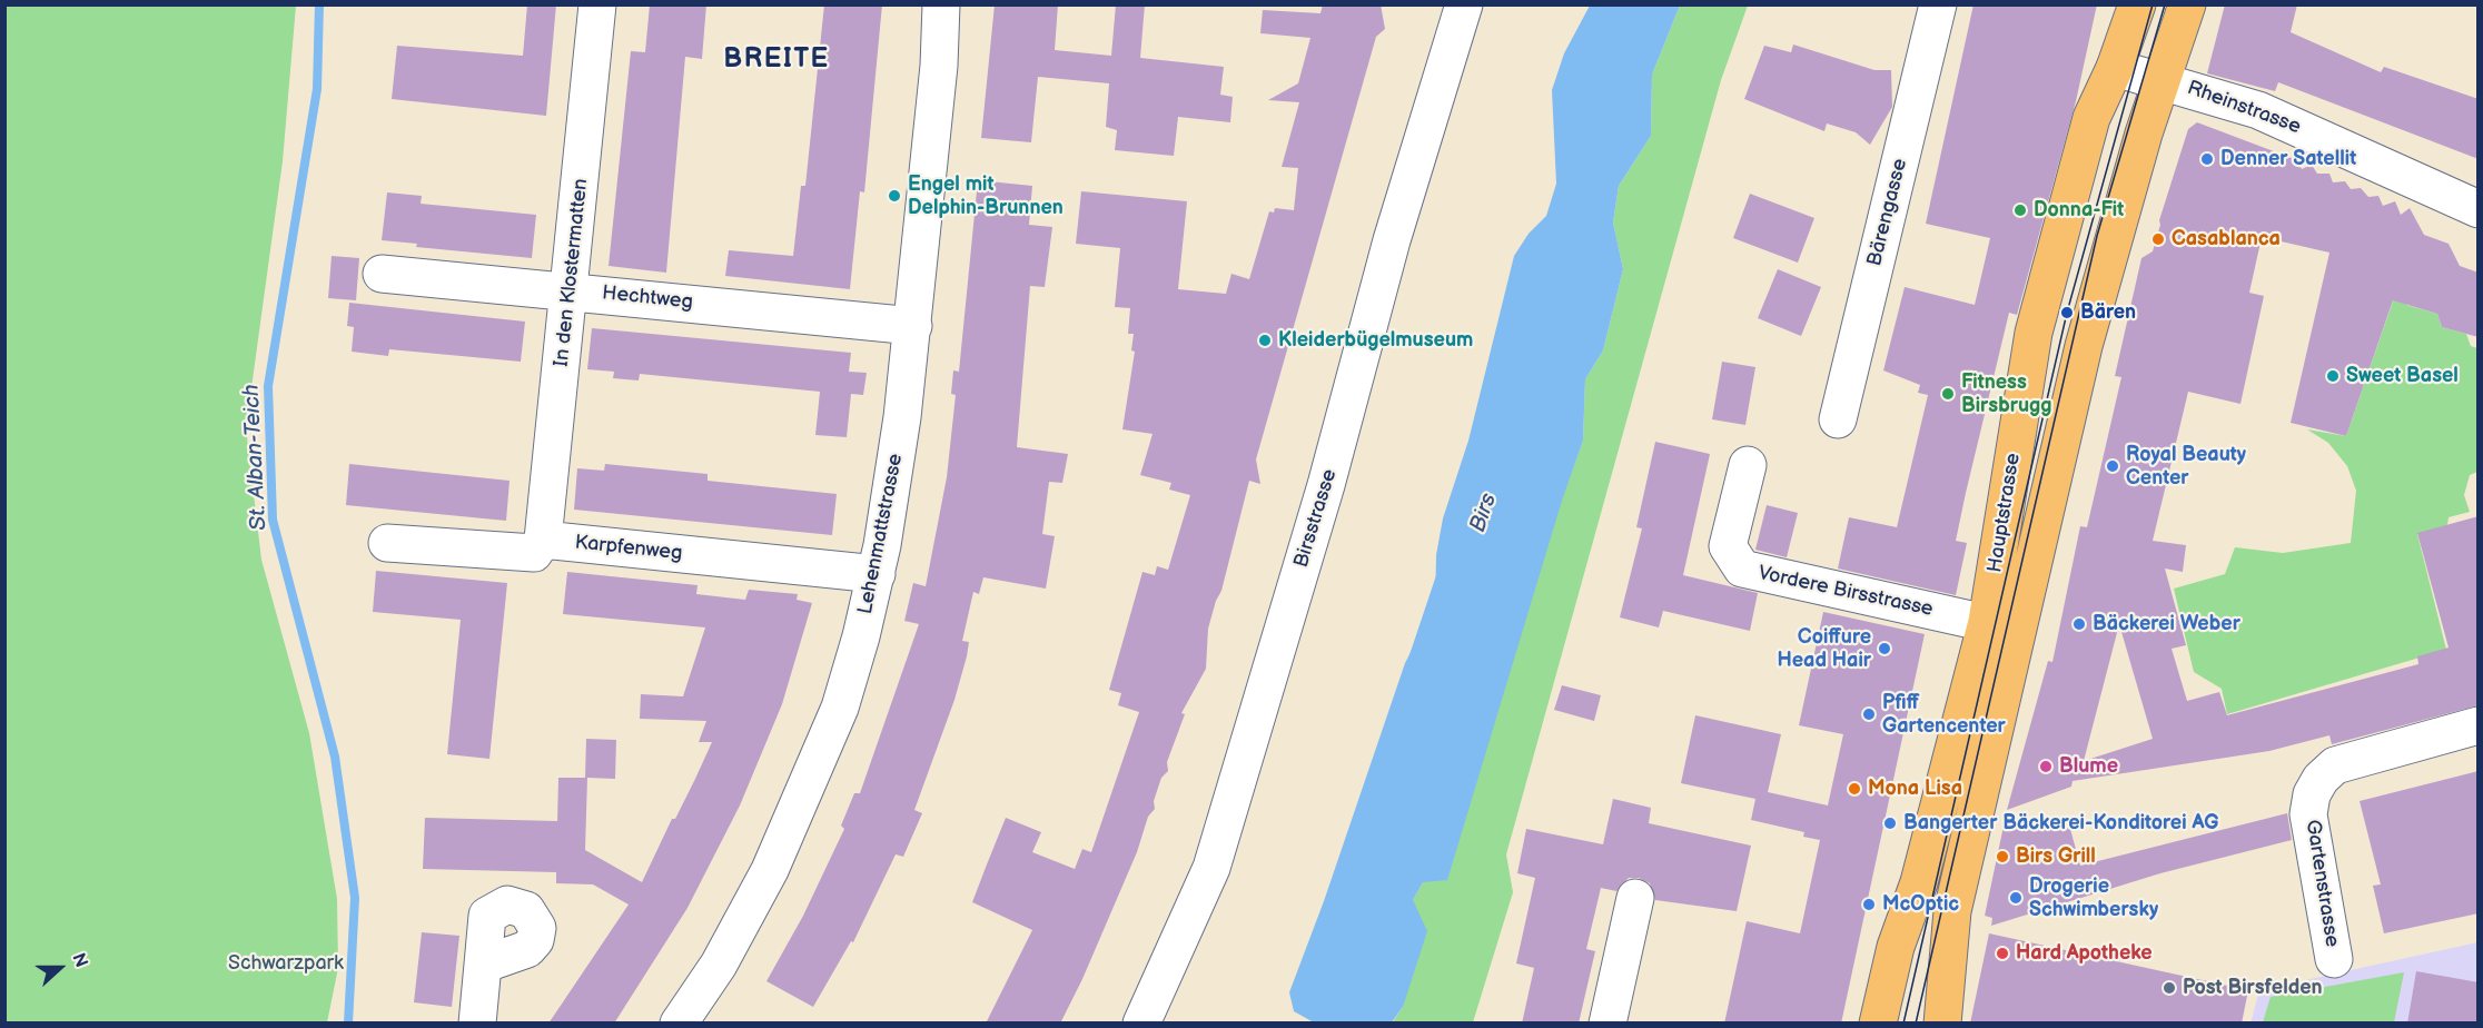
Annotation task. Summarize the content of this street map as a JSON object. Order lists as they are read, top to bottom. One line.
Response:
{"streets":{"main road":["Hauptstrasse"],"street":["Rheinstrasse","Bärengasse","In den Klostermatten","Hechtweg","Birsstrasse","Lehenmattstrasse","Karpfenweg","Vordere Birsstrasse","Gartenstrasse"]},"crossings":[["Rheinstrasse","Hauptstrasse"],["In den Klostermatten","Hechtweg"],["In den Klostermatten","Karpfenweg"],["Hechtweg","Lehenmattstrasse"],["Hauptstrasse","Vordere Birsstrasse"],["Lehenmattstrasse","Karpfenweg"]],"districts":["BREITE"],"water":["St. Alban-Teich","Birs"],"parks":["Schwarzpark"],"places":["Denner Satellit","Engel mit Delphin-Brunnen","Donna-Fit","Casablanca","Bären","Kleiderbügelmuseum","Sweet Basel","Fitness Birsbrugg","Royal Beauty Center","Bäckerei Weber","Coiffure Head Hair","Pfiff Gartencenter","Blume","Mona Lisa","Bangerter Bäckerei-Konditorei AG","Birs Grill","Drogerie Schwimbersky","McOptic","Hard Apotheke","Post Birsfelden"],"north":"right"}
